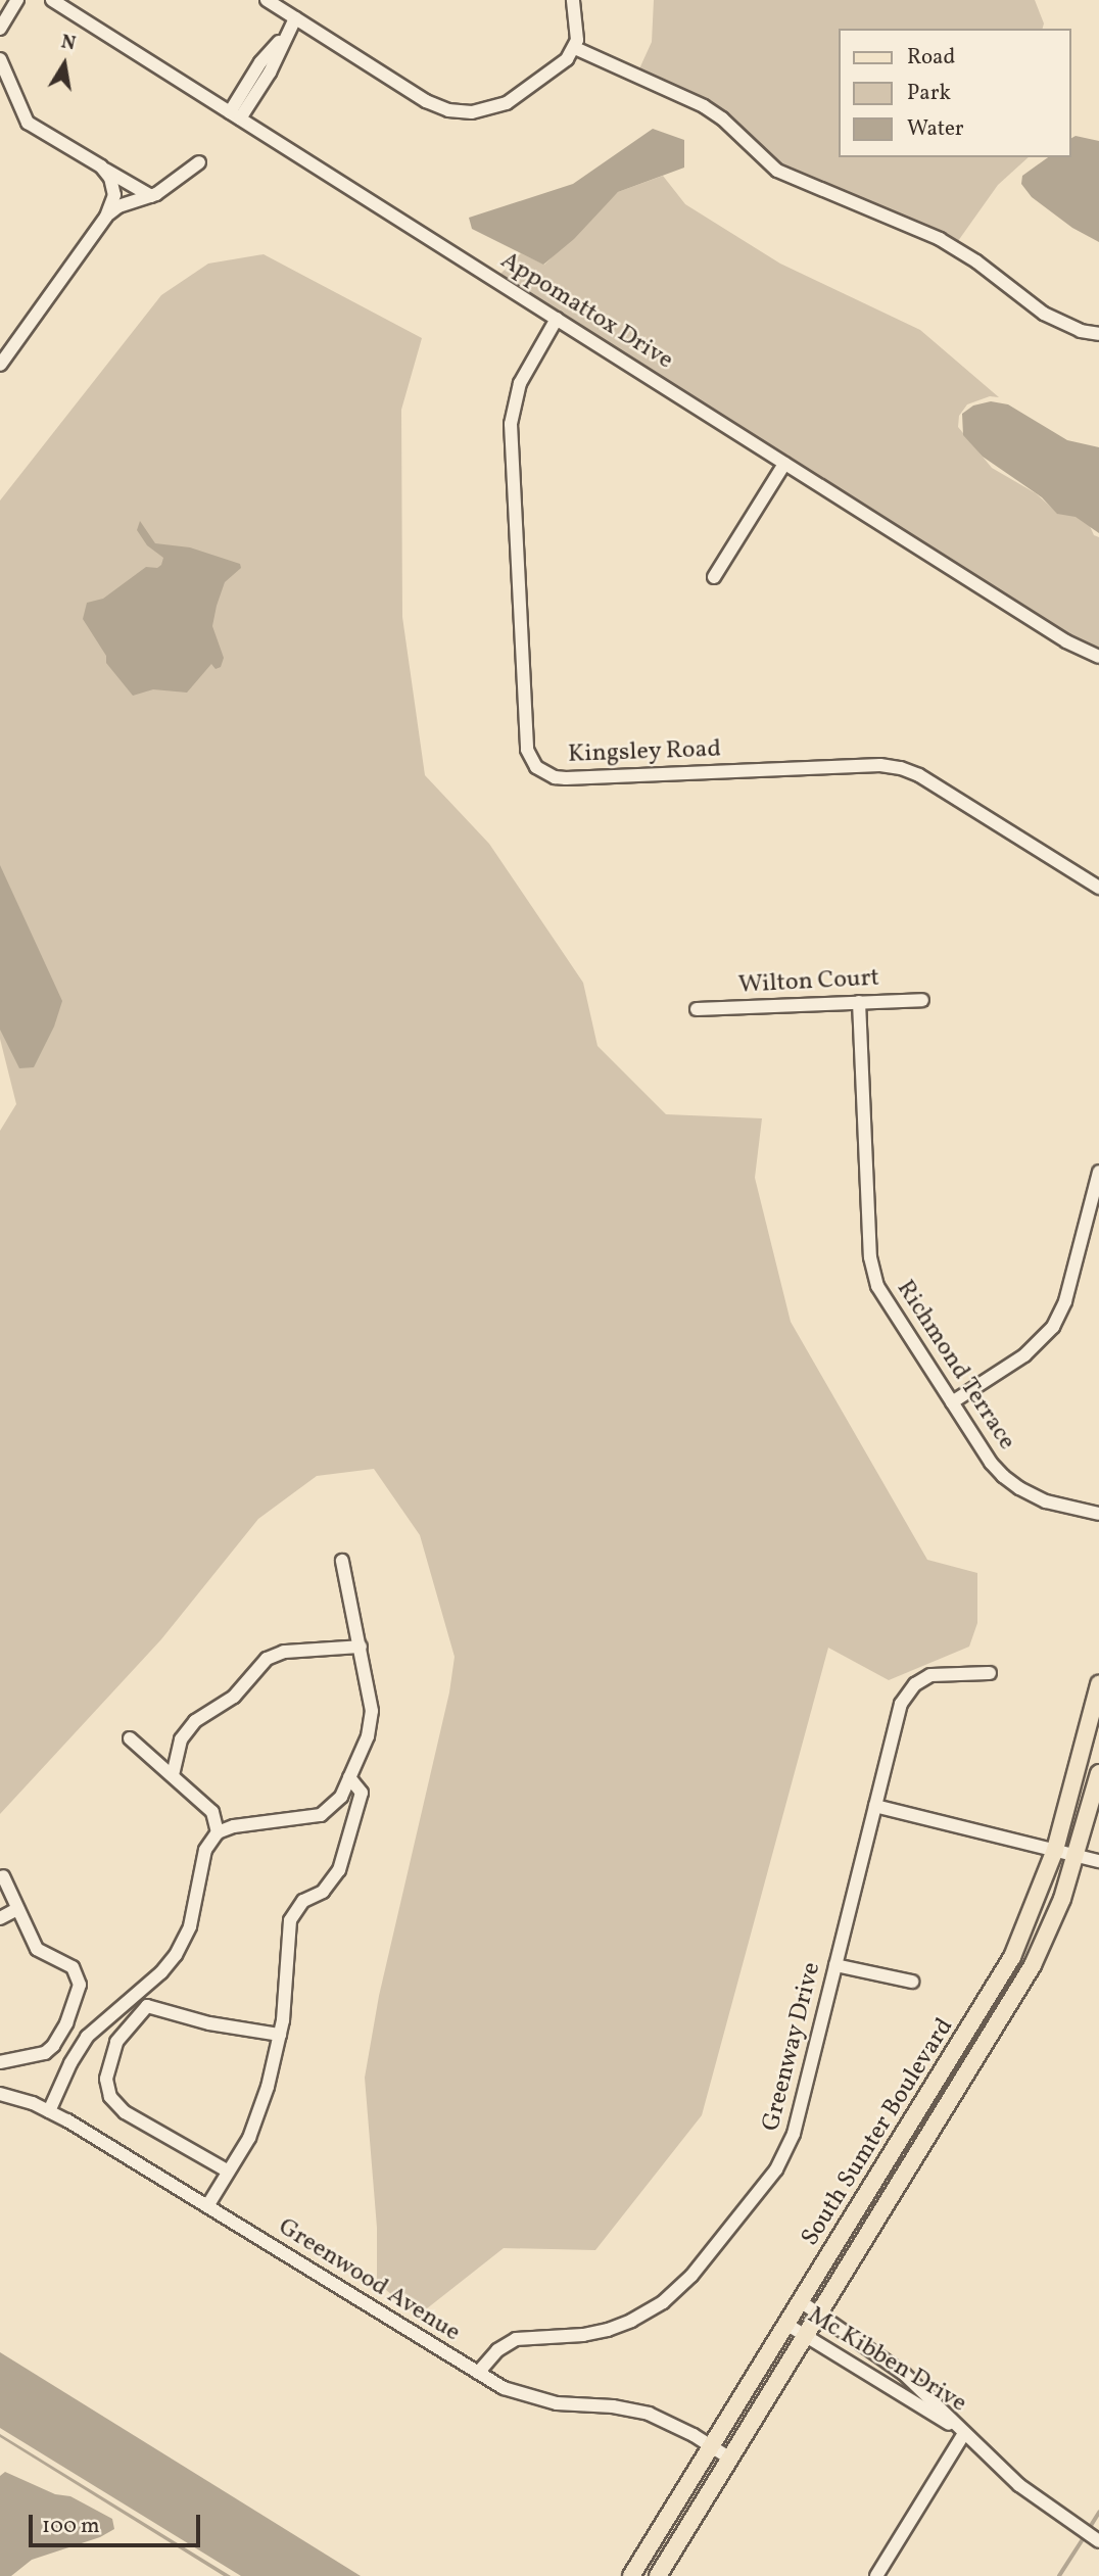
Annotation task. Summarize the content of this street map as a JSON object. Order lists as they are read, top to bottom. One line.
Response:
{"streets":{"main road":["South Sumter Boulevard"],"street":["Appomattox Drive","Kingsley Road","Wilton Court","Richmond Terrace","Greenway Drive","Greenwood Avenue","Mc Kibben Drive"]},"crossings":[["Appomattox Drive","Kingsley Road"],["Wilton Court","Richmond Terrace"],["Greenway Drive","Greenwood Avenue"],["South Sumter Boulevard","Greenwood Avenue"],["South Sumter Boulevard","Mc Kibben Drive"]],"legend":["Road","Park","Water"],"scale_bar":"100 m","north":"top"}
